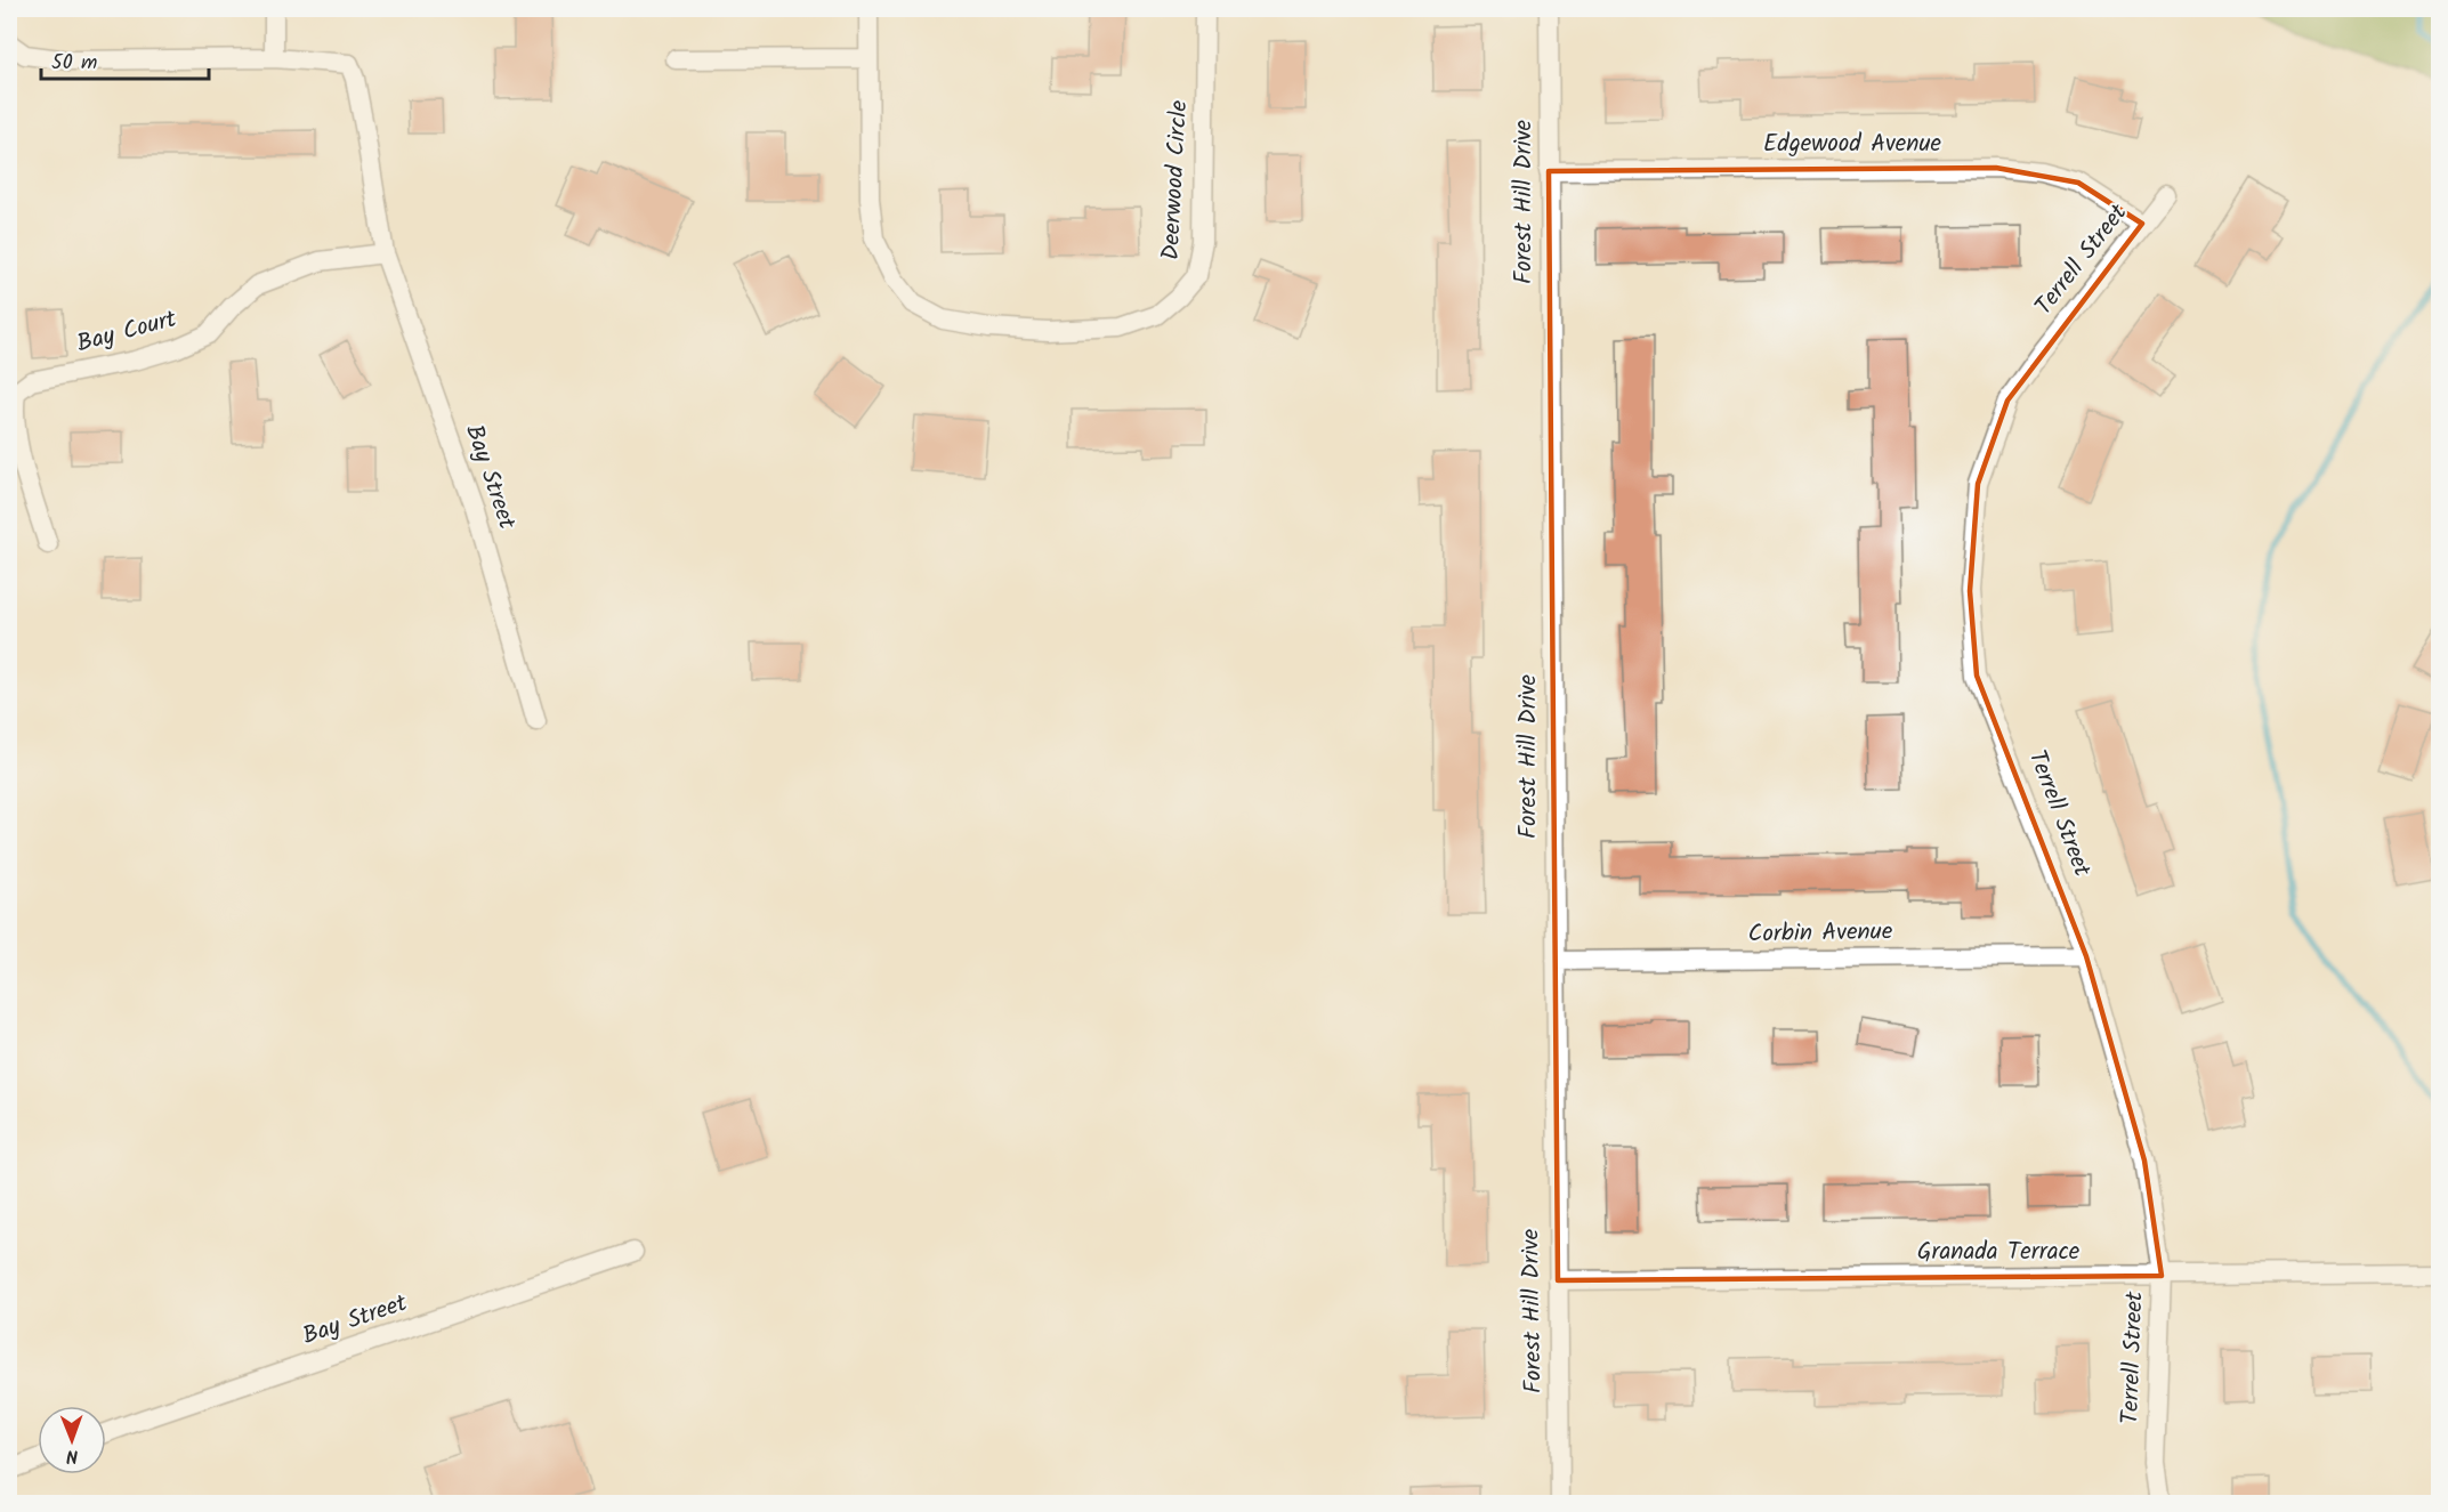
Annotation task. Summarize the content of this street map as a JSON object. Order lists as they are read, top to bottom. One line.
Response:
{"streets":{"street":["Edgewood Avenue","Deerwood Circle","Forest Hill Drive","Terrell Street","Bay Court","Bay Street","Corbin Avenue","Granada Terrace"]},"crossings":[["Edgewood Avenue","Forest Hill Drive"],["Edgewood Avenue","Terrell Street"],["Forest Hill Drive","Corbin Avenue"],["Forest Hill Drive","Granada Terrace"],["Terrell Street","Corbin Avenue"],["Terrell Street","Granada Terrace"],["Bay Court","Bay Street"]],"scale_bar":"50 m","north":"bottom"}
